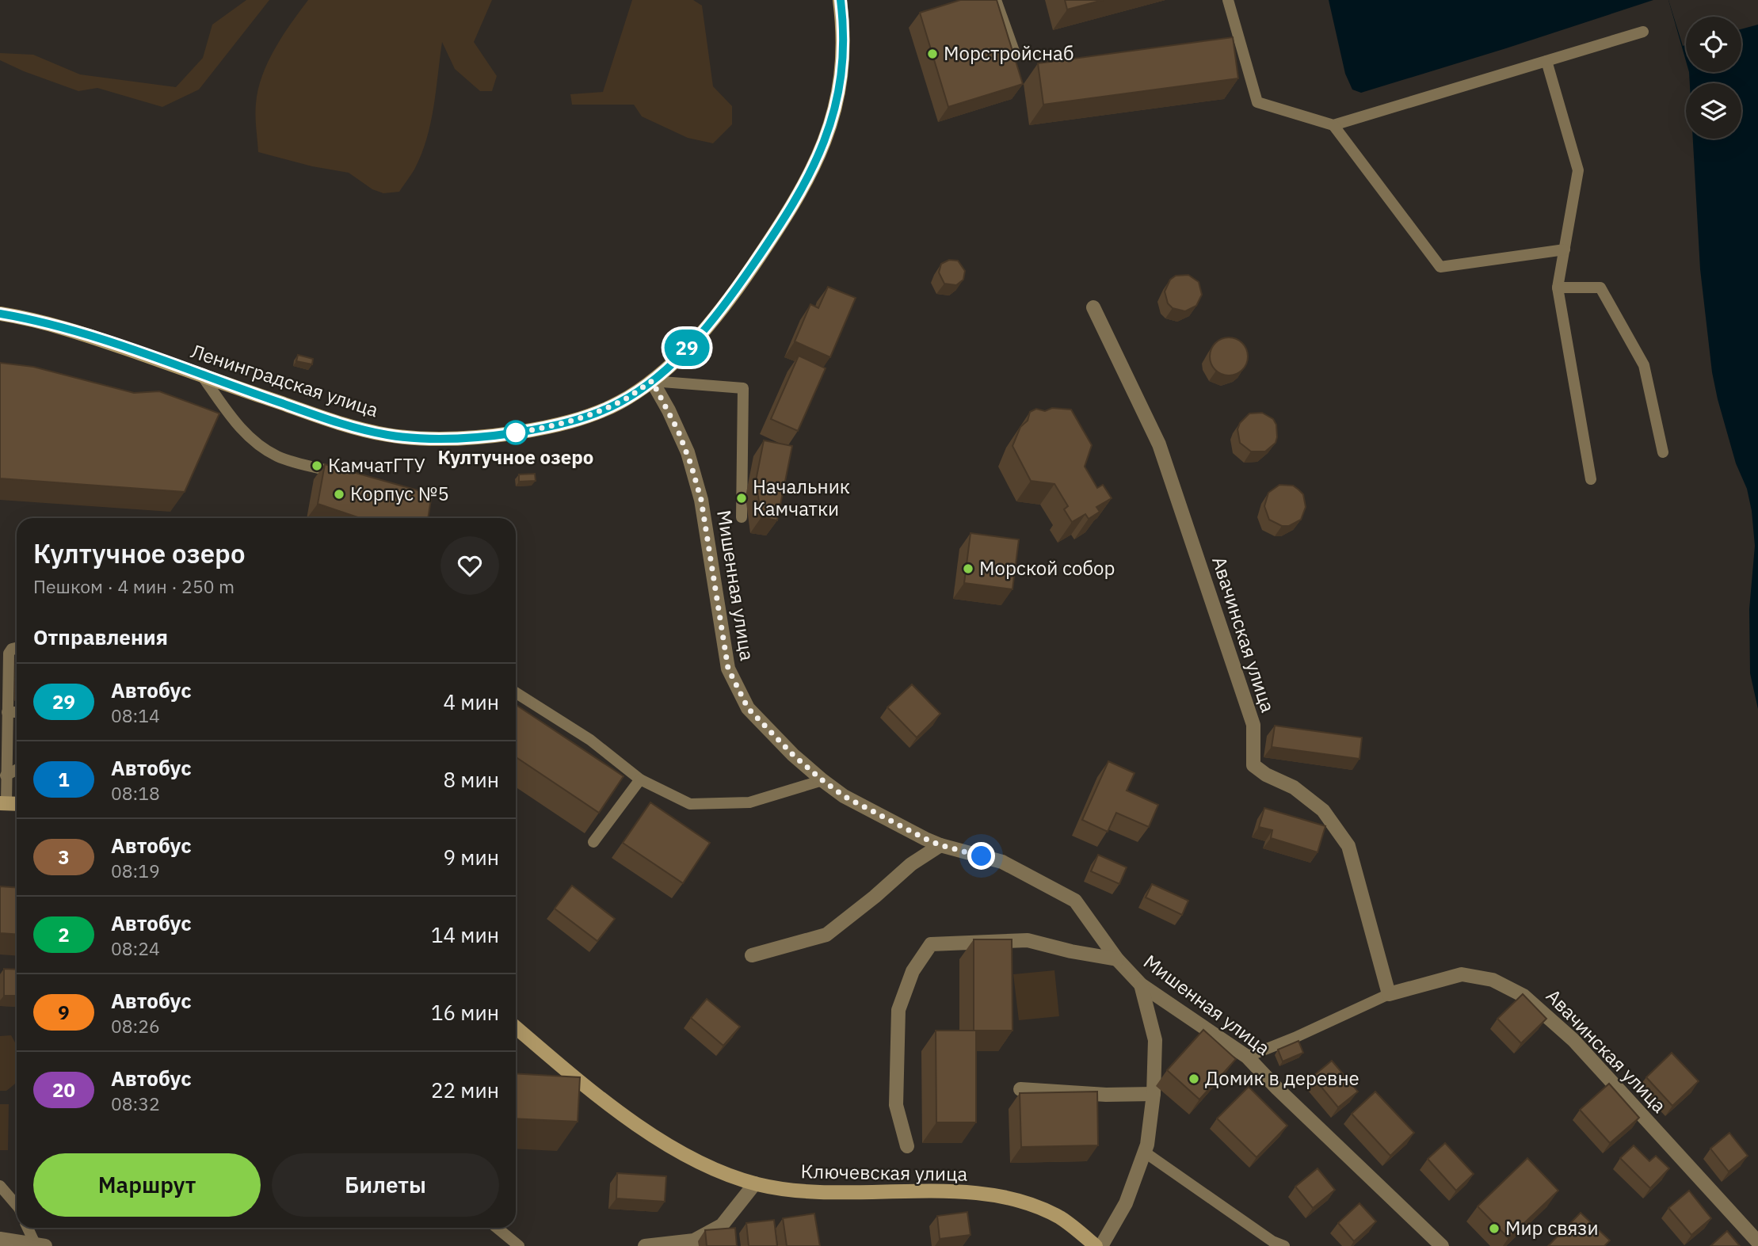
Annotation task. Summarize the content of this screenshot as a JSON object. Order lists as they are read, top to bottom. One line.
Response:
{"streets":{"main road":["Ленинградская улица","Ключевская улица"],"street":["Мишенная улица","Авачинская улица"]},"crossings":[["Ленинградская улица","Мишенная улица"]],"places":["Морстройснаб","Култучное озеро","КамчатГТУ","Корпус №5","Начальник Камчатки","Морской собор","Домик в деревне","Мир связи"],"lines":["bus line 29"],"page":{"on_map":"29","heading":[["Култучное озеро","Пешком · 4 мин · 250 m"],"Отправления"],"list":[{"mark":"29","name":"Автобус","note":"08:14","value":"4 мин"},{"mark":"1","name":"Автобус","note":"08:18","value":"8 мин"},{"mark":"3","name":"Автобус","note":"08:19","value":"9 мин"},{"mark":"2","name":"Автобус","note":"08:24","value":"14 мин"},{"mark":"9","name":"Автобус","note":"08:26","value":"16 мин"},{"mark":"20","name":"Автобус","note":"08:32","value":"22 мин"}],"buttons":["Маршрут","Билеты"]}}
